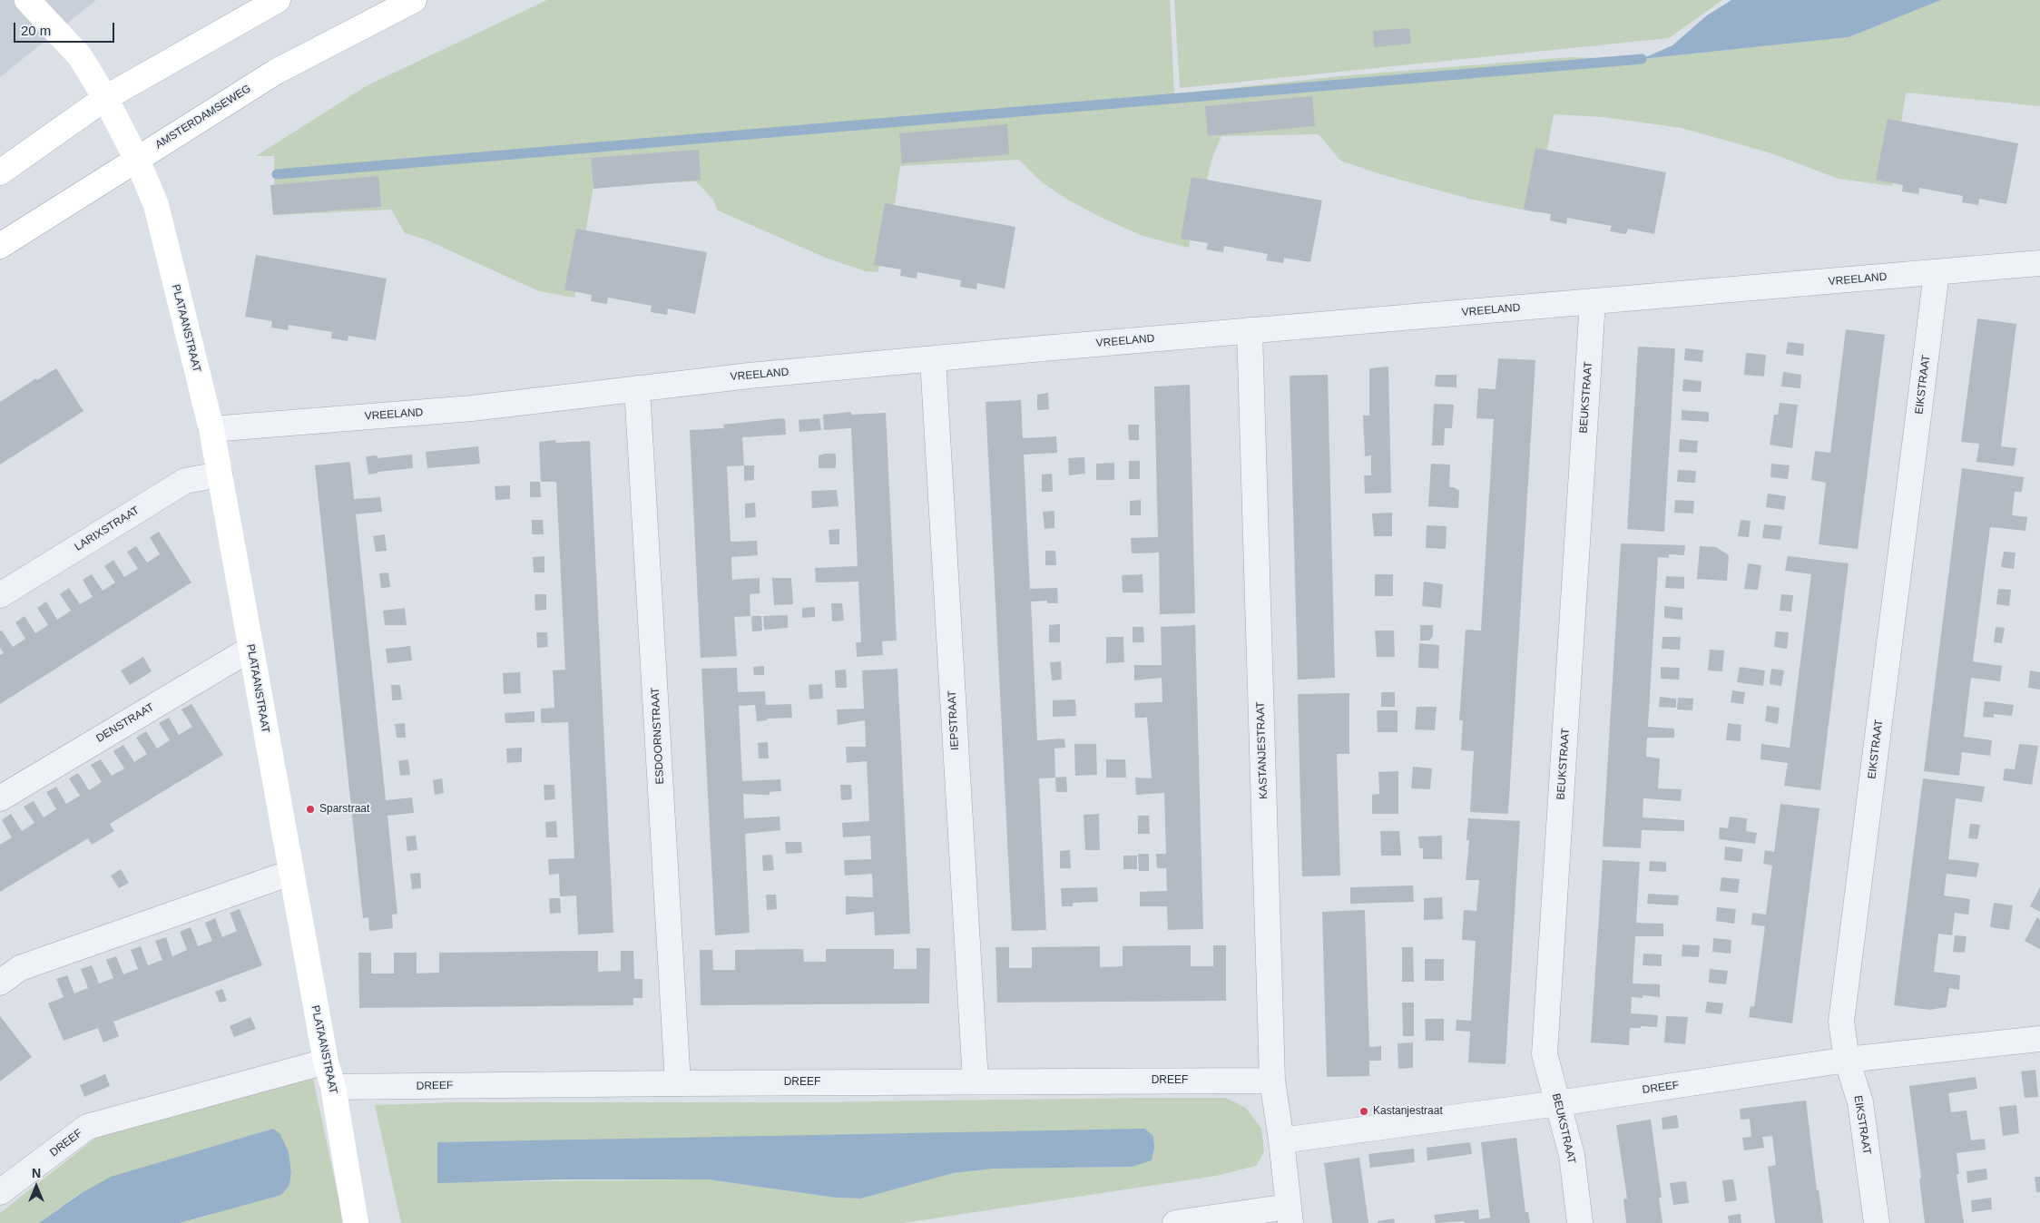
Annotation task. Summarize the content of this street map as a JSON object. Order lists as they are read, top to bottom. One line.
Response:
{"streets":{"street":["AMSTERDAMSEWEG","VREELAND","PLATAANSTRAAT","EIKSTRAAT","BEUKSTRAAT","LARIXSTRAAT","IEPSTRAAT","DENSTRAAT","ESDOORNSTRAAT","KASTANJESTRAAT","DREEF"]},"crossings":[["AMSTERDAMSEWEG","PLATAANSTRAAT"],["VREELAND","PLATAANSTRAAT"],["VREELAND","EIKSTRAAT"],["VREELAND","BEUKSTRAAT"],["VREELAND","IEPSTRAAT"],["VREELAND","ESDOORNSTRAAT"],["VREELAND","KASTANJESTRAAT"],["PLATAANSTRAAT","LARIXSTRAAT"],["PLATAANSTRAAT","DENSTRAAT"],["PLATAANSTRAAT","DREEF"],["EIKSTRAAT","DREEF"],["BEUKSTRAAT","DREEF"],["IEPSTRAAT","DREEF"],["ESDOORNSTRAAT","DREEF"],["KASTANJESTRAAT","DREEF"]],"places":["Sparstraat","Kastanjestraat"],"scale_bar":"20 m","north":"top"}
